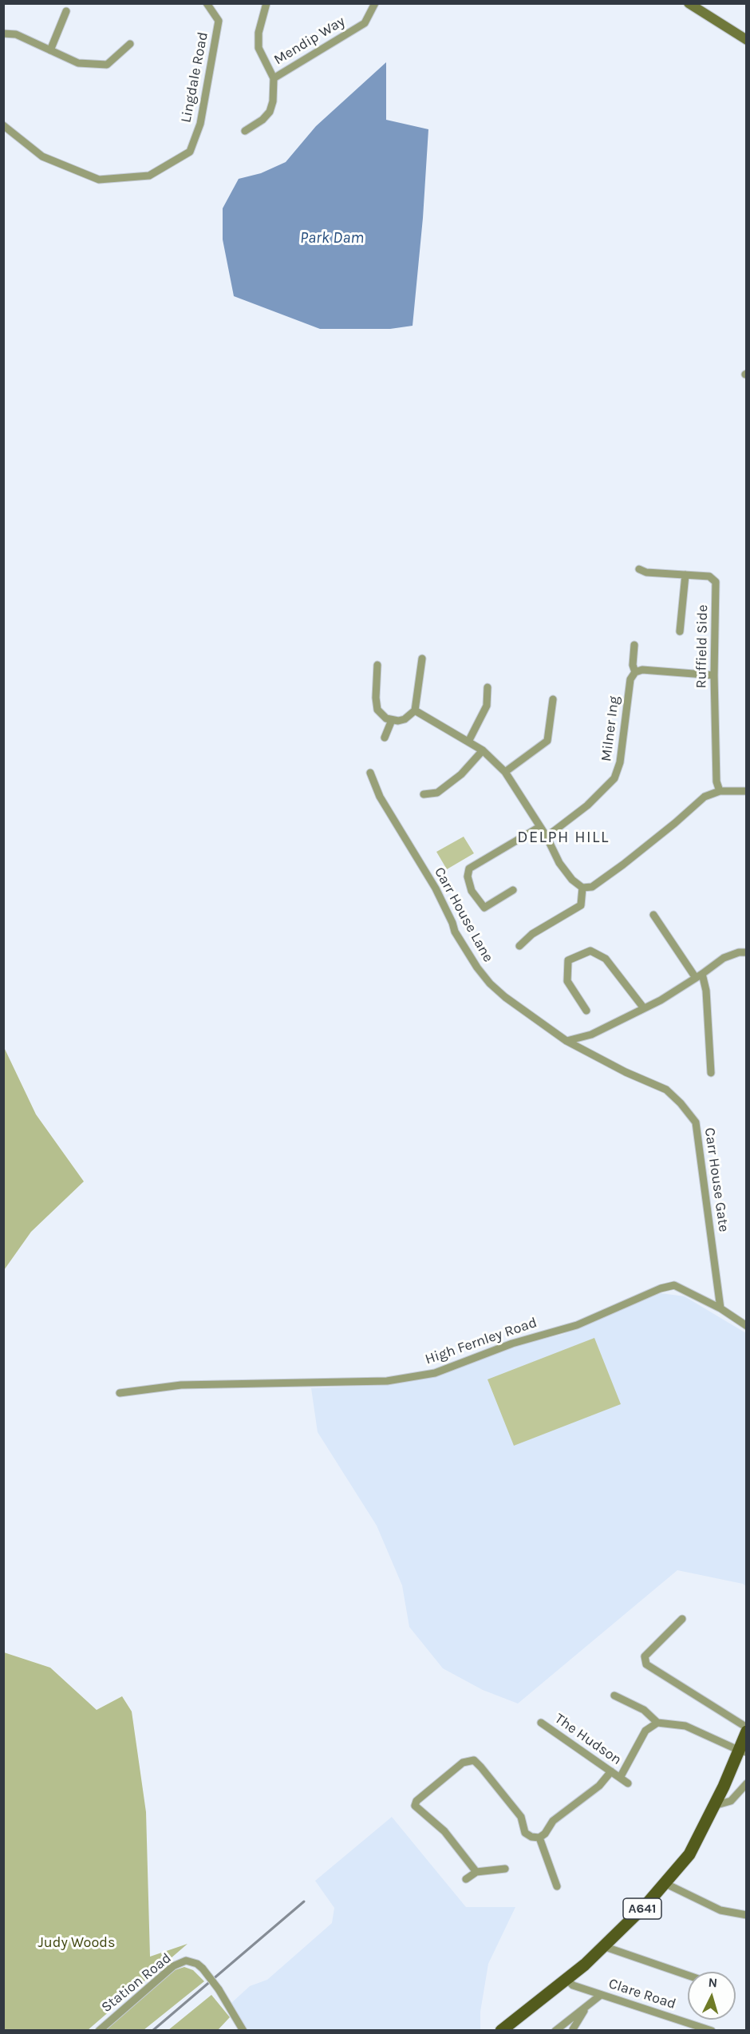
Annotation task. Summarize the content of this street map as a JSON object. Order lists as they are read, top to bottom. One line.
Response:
{"streets":{"main road":["A641"],"street":["Mendip Way","Lingdale Road","Ruffield Side","Milner Ing","Carr House Lane","Carr House Gate","High Fernley Road","The Hudson","Station Road","Clare Road"]},"crossings":[["Carr House Lane","Carr House Gate"],["Carr House Gate","High Fernley Road"],["A641","Clare Road"]],"districts":["DELPH HILL"],"water":["Park Dam"],"parks":["Judy Woods"],"north":"top"}
